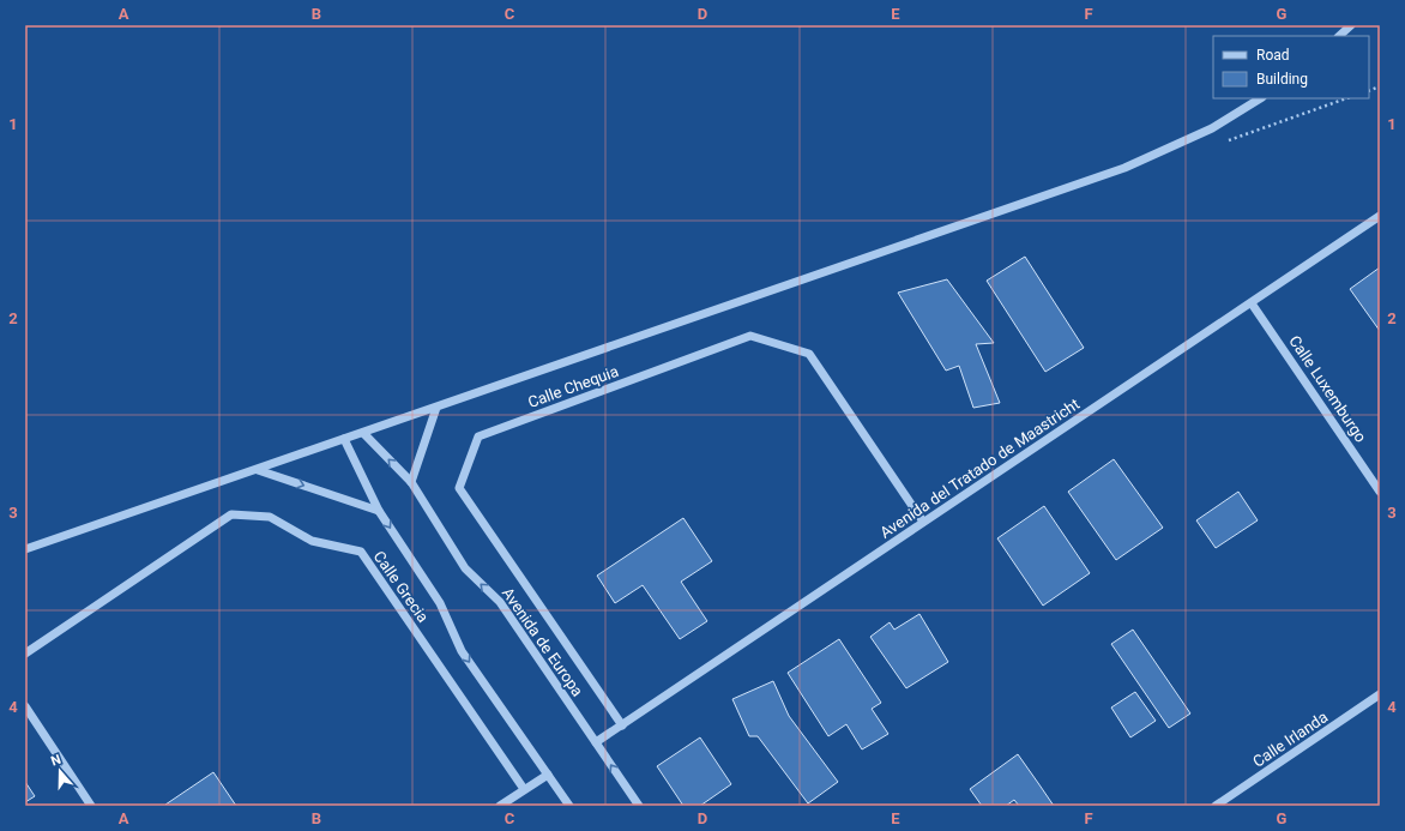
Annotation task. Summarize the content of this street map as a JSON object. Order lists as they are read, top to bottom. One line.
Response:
{"streets":{"street":["Calle Chequia","Calle Luxemburgo","Avenida del Tratado de Maastricht","Calle Grecia","Avenida de Europa","Calle Irlanda"]},"crossings":[["Calle Chequia","Avenida del Tratado de Maastricht"],["Calle Luxemburgo","Avenida del Tratado de Maastricht"],["Avenida del Tratado de Maastricht","Avenida de Europa"]],"legend":["Road","Building"],"north":"top","grid":{"columns":["A","B","C","D","E","F","G"],"rows":["1","2","3","4"]}}
